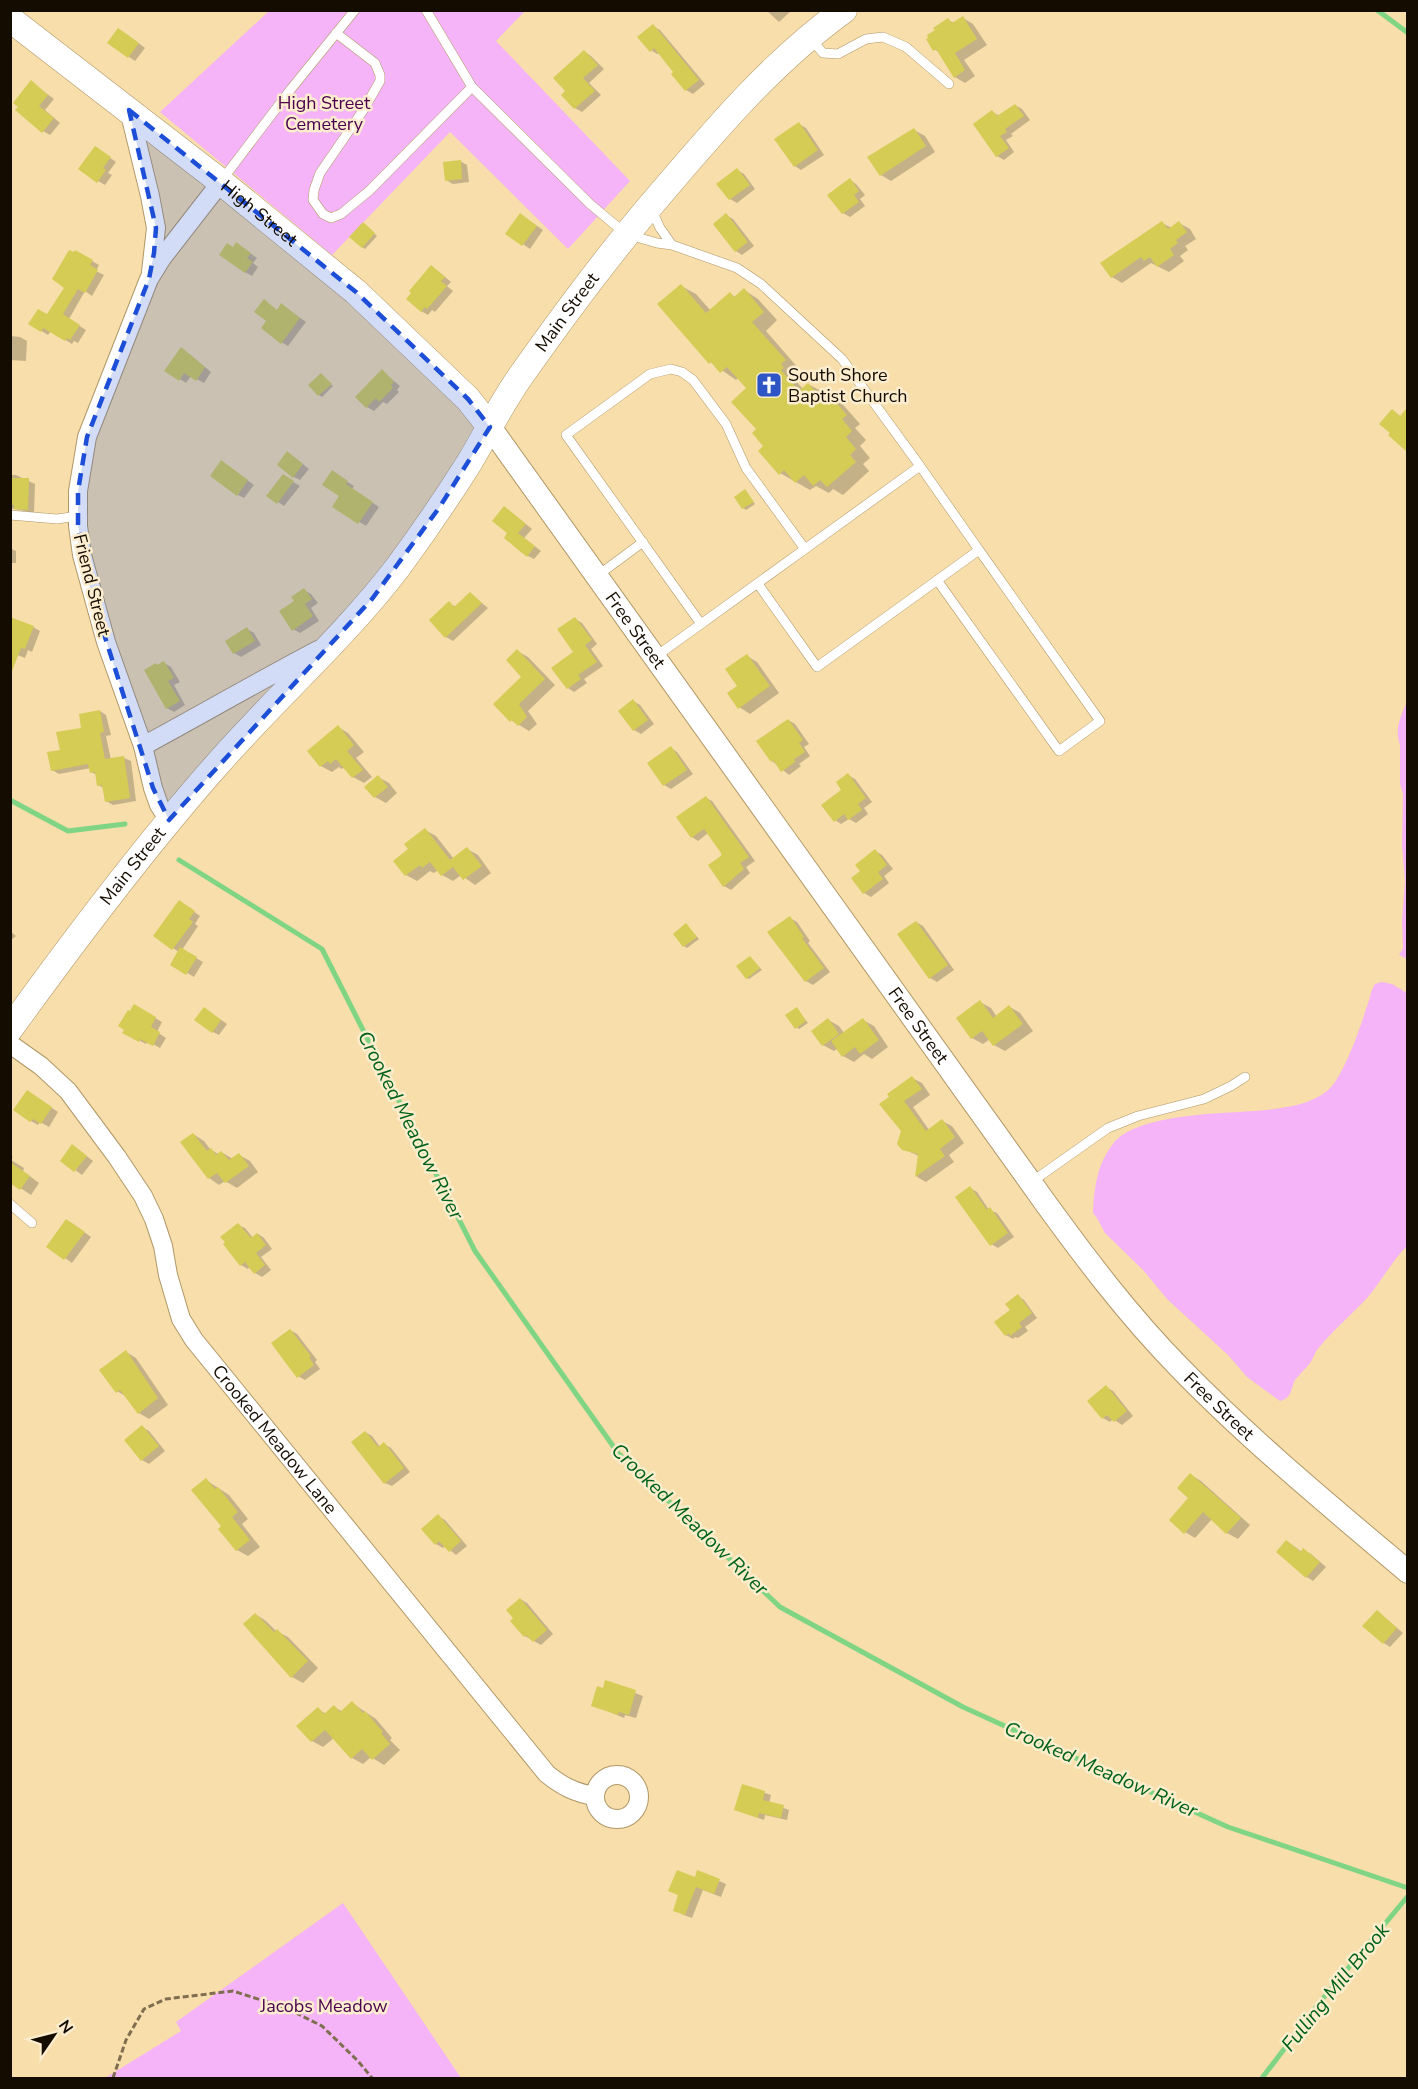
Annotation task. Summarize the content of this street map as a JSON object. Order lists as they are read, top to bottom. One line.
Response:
{"streets":{"main road":["High Street","Main Street"],"street":["Friend Street","Free Street","Crooked Meadow Lane"]},"crossings":[["High Street","Main Street"],["High Street","Friend Street"],["High Street","Free Street"],["Main Street","Friend Street"],["Main Street","Free Street"]],"water":["Crooked Meadow River","Fulling Mill Brook"],"parks":["High Street Cemetery","Jacobs Meadow"],"places":{"church":["South Shore Baptist Church"]},"north":"top right"}
